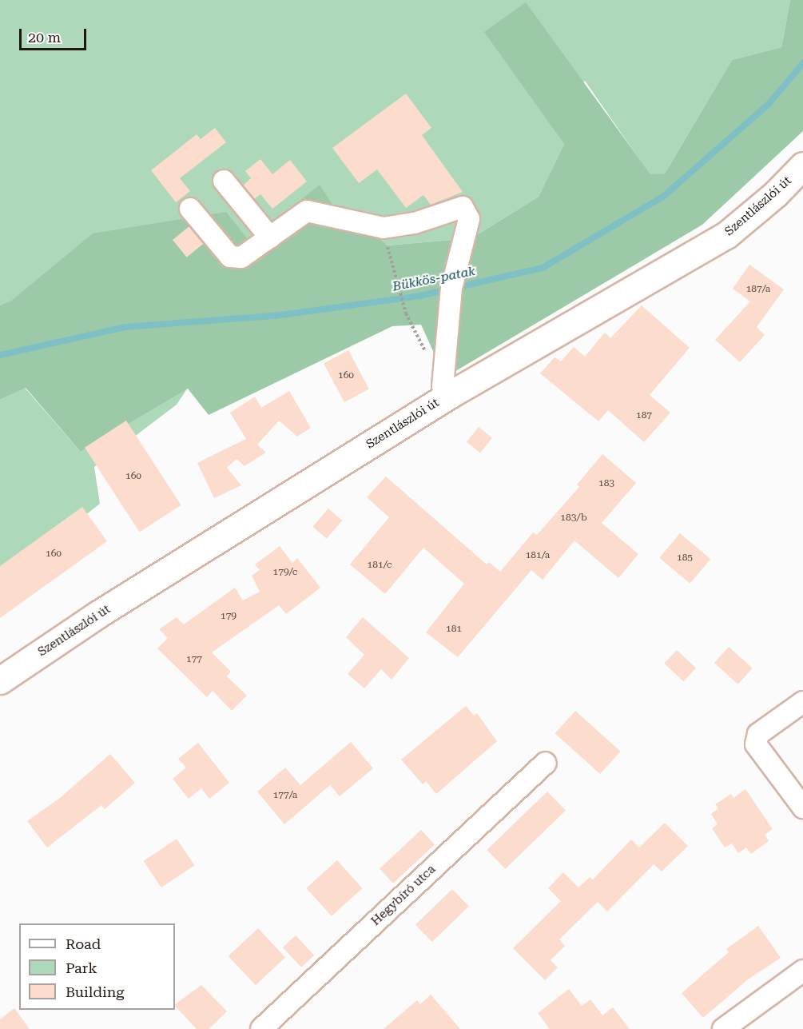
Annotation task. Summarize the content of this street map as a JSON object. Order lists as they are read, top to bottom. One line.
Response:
{"streets":{"main road":["Szentlászlói út"],"street":["Hegybíró utca"]},"water":["Bükkös-patak"],"house_numbers":["187/a","160","187","160","183","183/b","160","181/a","185","181/c","179/c","179","181","177","177/a"],"legend":["Road","Park","Building"],"scale_bar":"20 m"}
